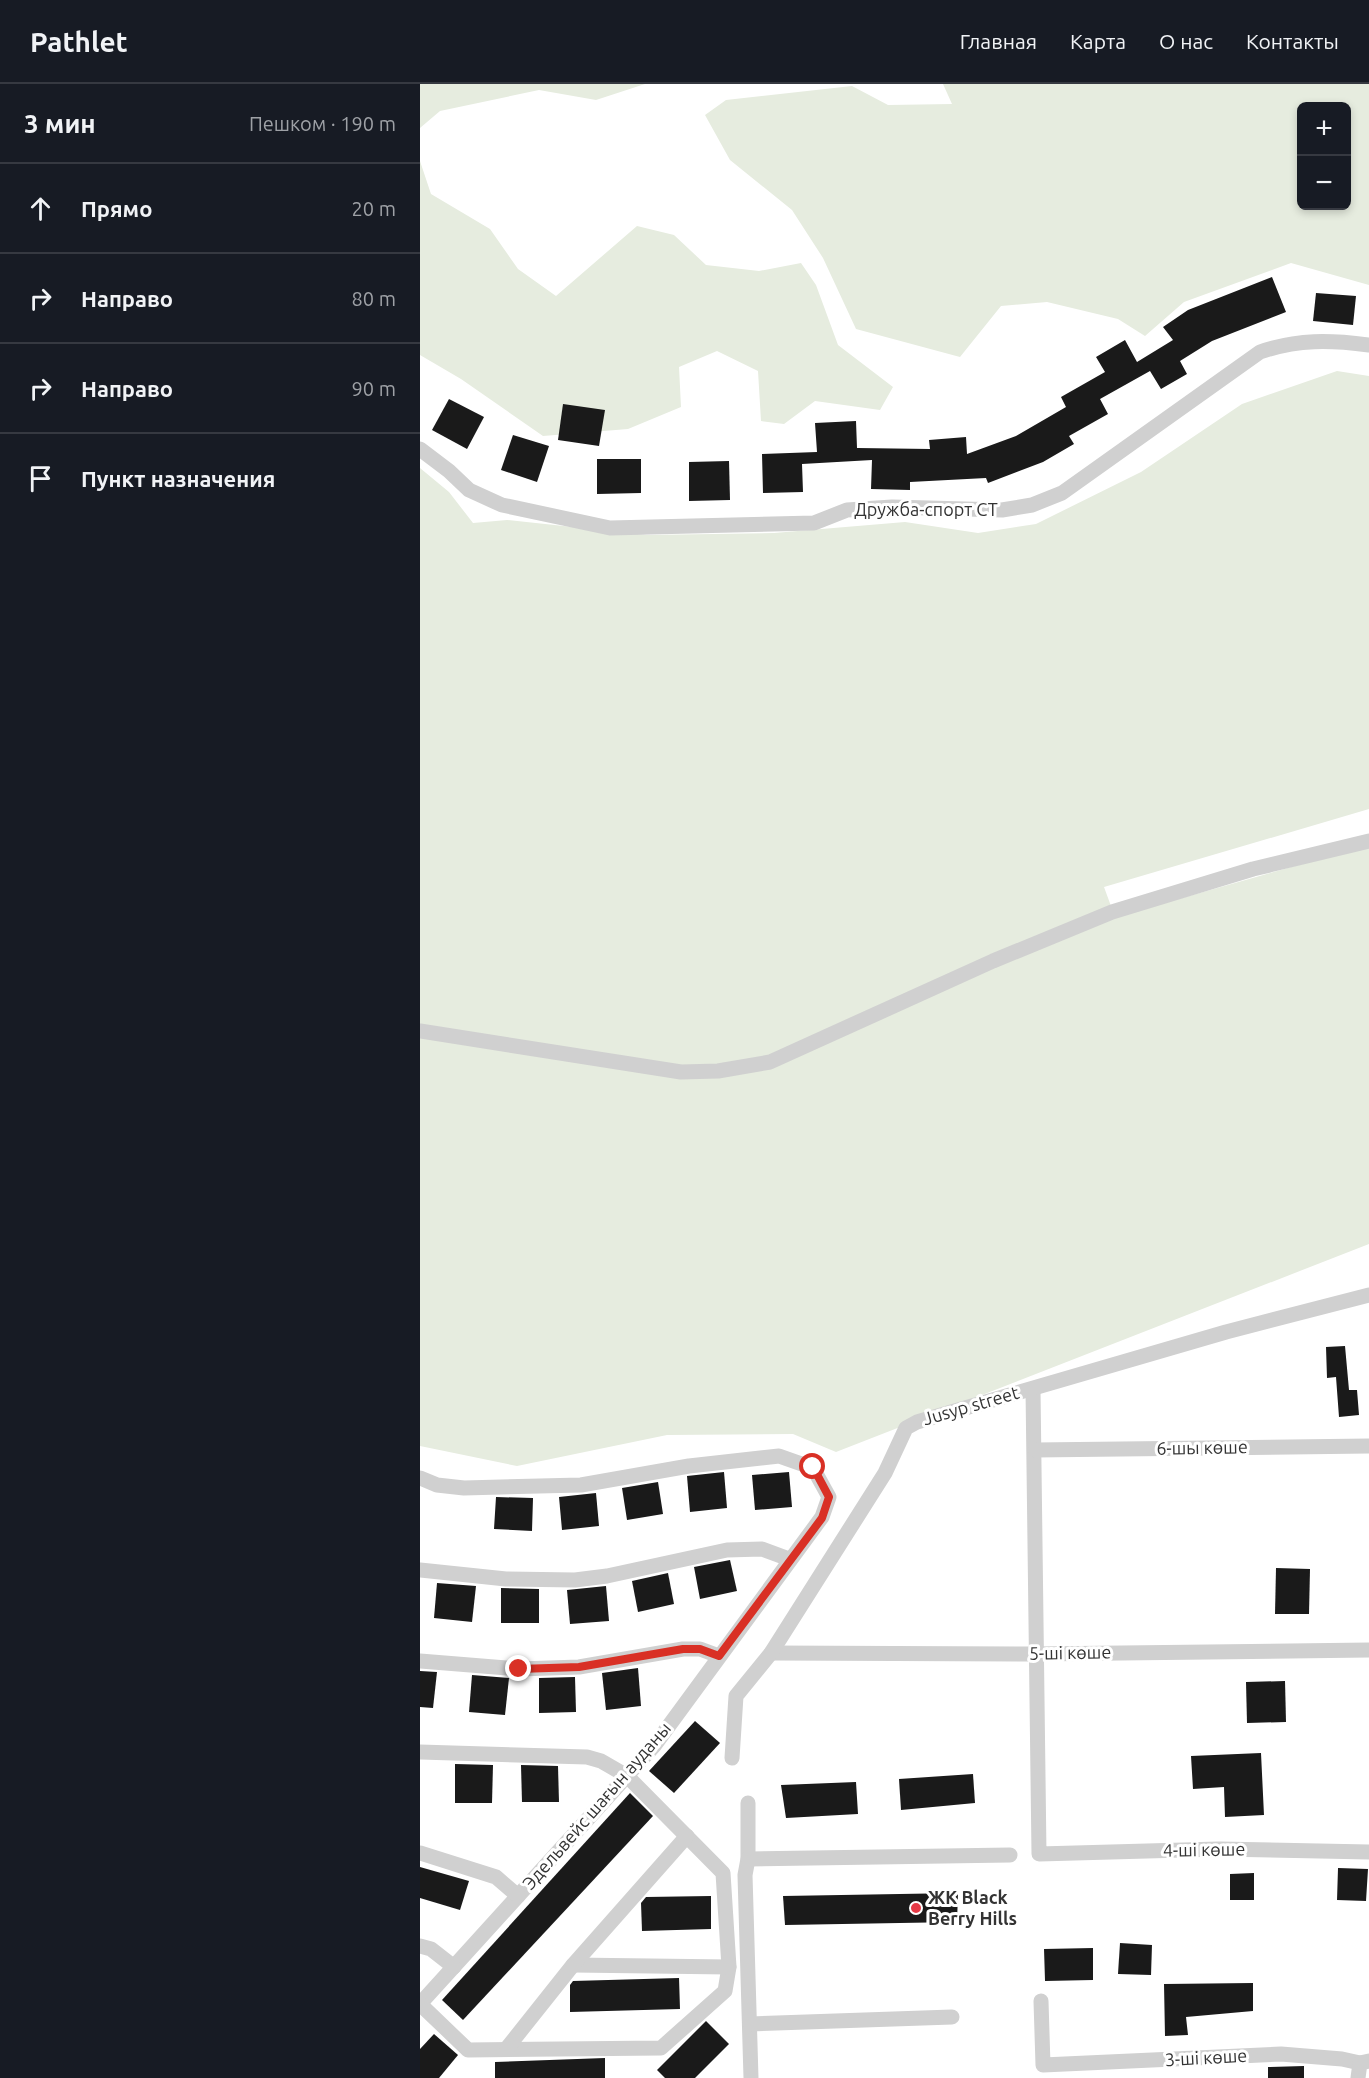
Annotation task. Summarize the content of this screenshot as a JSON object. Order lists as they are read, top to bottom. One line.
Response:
{"streets":{"street":["Дружба-спорт СТ","Jusyp street","6-шы көше","5-ші көше","Эдельвейс шағын ауданы","4-ші көше","3-ші көше"]},"crossings":[["Jusyp street","5-ші көше"],["5-ші көше","4-ші көше"]],"places":["ЖК Black Berry Hills"],"page":{"header":"Pathlet","nav":["Главная","Карта","О нас","Контакты"],"heading":["3 мин","Пешком · 190 m"],"map_buttons":["+","−"],"list":[["Прямо","20 m"],["Направо","80 m"],["Направо","90 m"],"Пункт назначения"]}}
